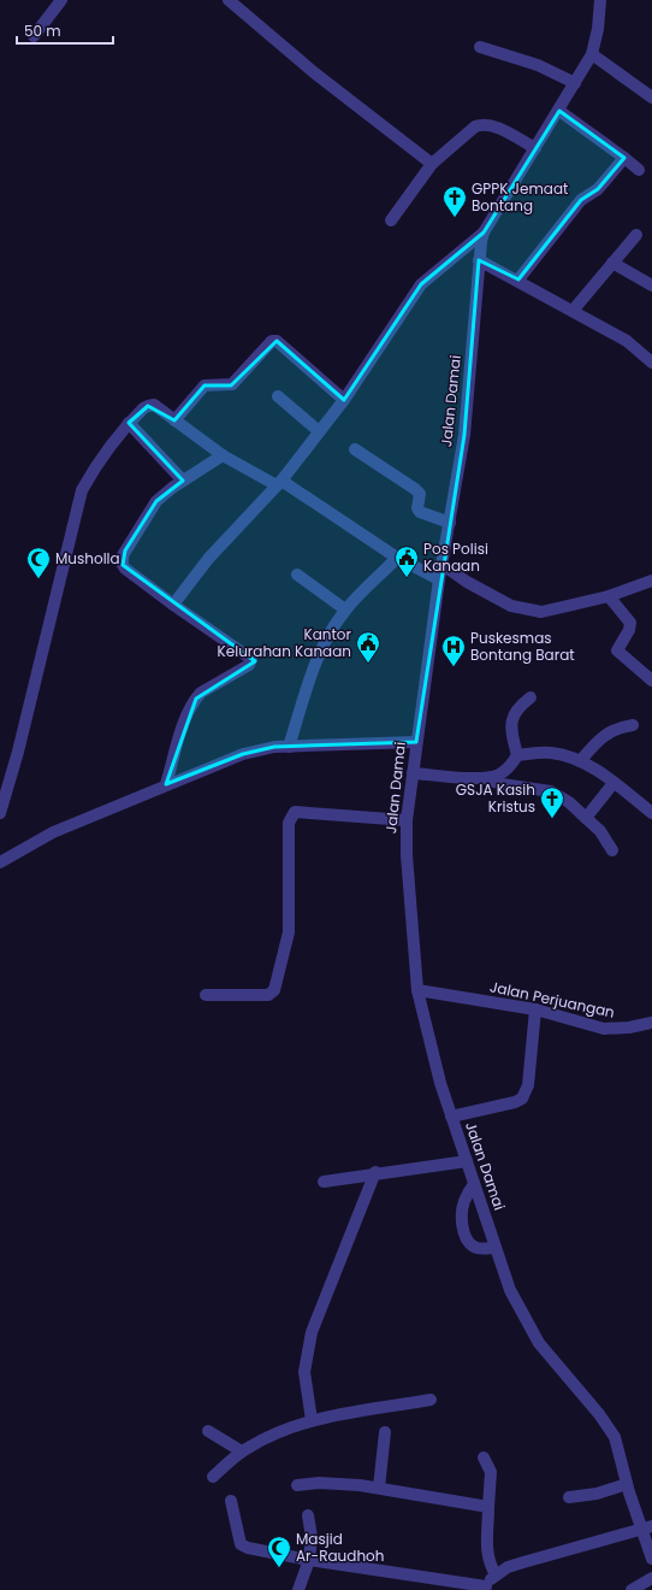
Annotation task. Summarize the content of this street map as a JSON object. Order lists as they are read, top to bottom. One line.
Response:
{"streets":{"street":["Jalan Damai","Jalan Perjuangan"]},"crossings":[["Jalan Damai","Jalan Perjuangan"]],"places":{"church":["GPPK Jemaat Bontang","GSJA Kasih Kristus"],"public building":["Pos Polisi Kanaan","Kantor Kelurahan Kanaan"],"mosque":["Musholla","Masjid Ar-Raudhoh"],"hospital":["Puskesmas Bontang Barat"]},"scale_bar":"50 m"}
